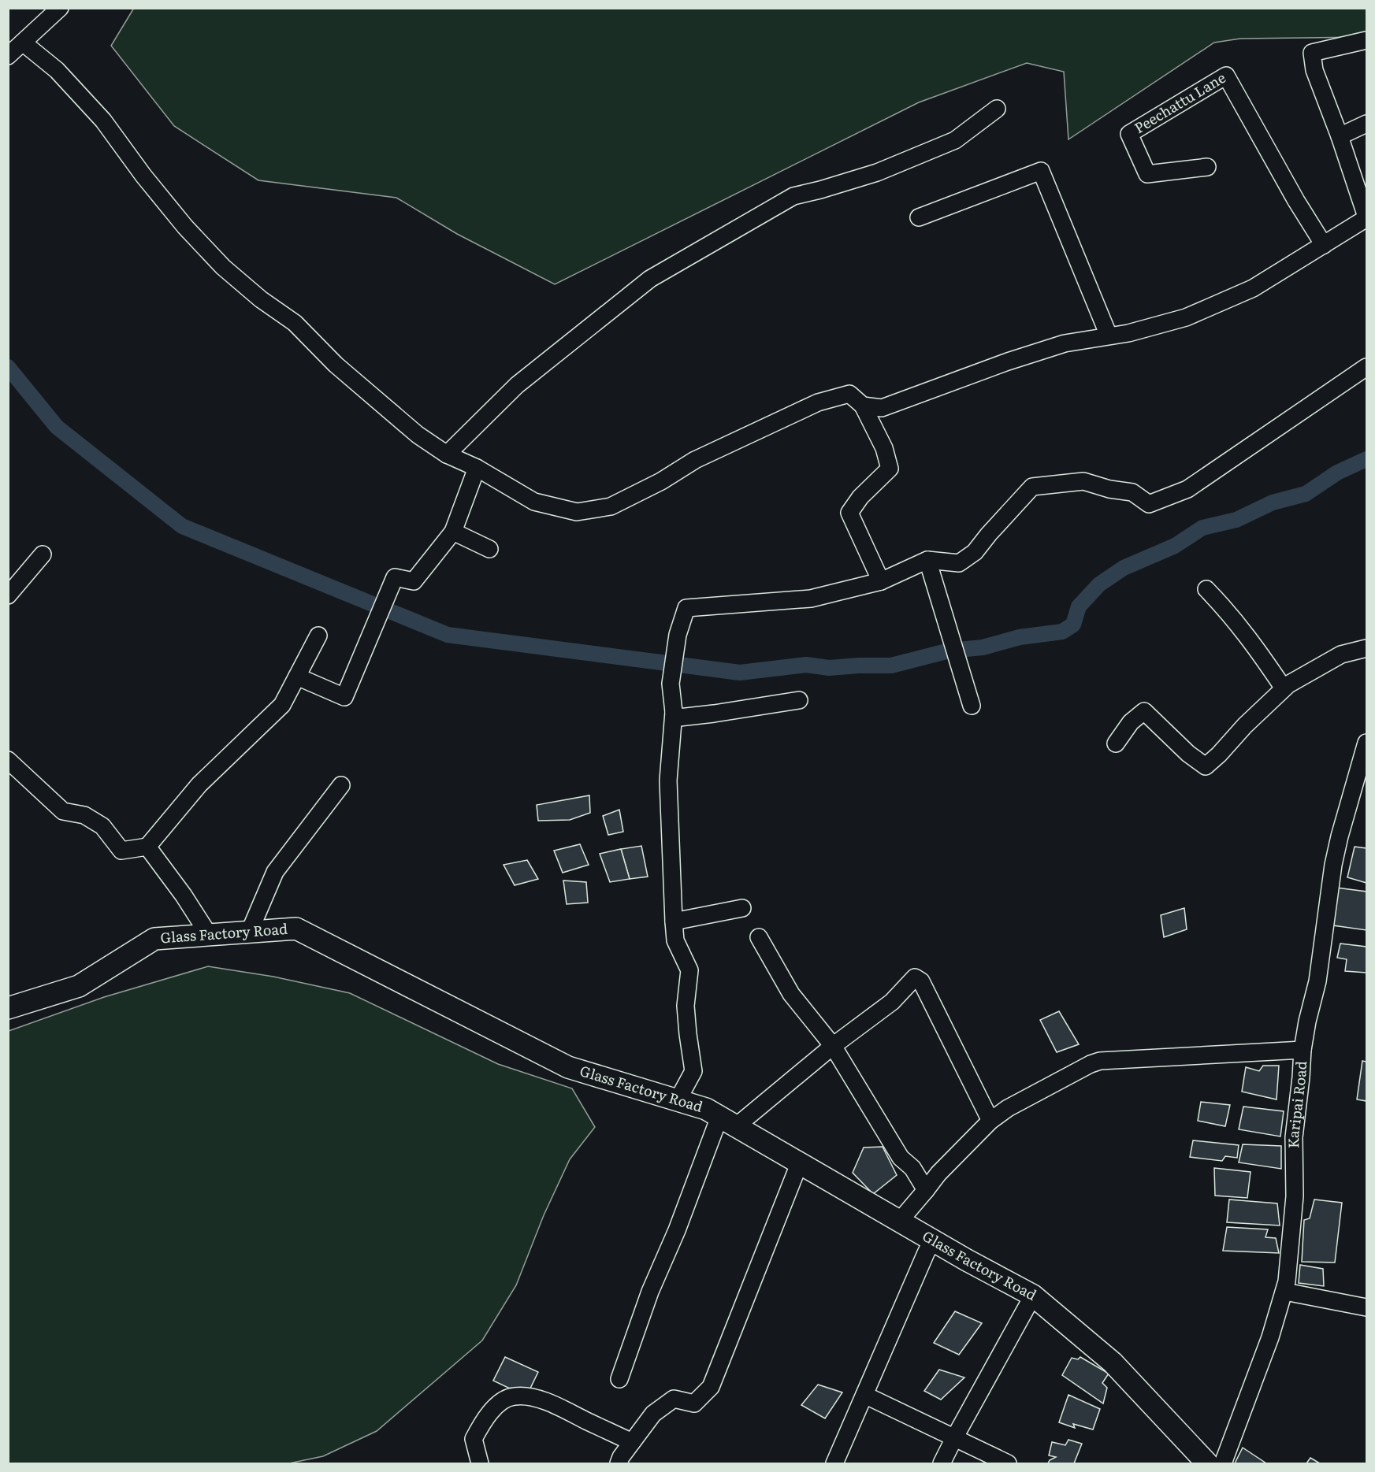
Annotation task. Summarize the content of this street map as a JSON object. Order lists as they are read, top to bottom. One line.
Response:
{"streets":{"main road":["Glass Factory Road"],"street":["Peechattu Lane","Karipai Road"]}}
